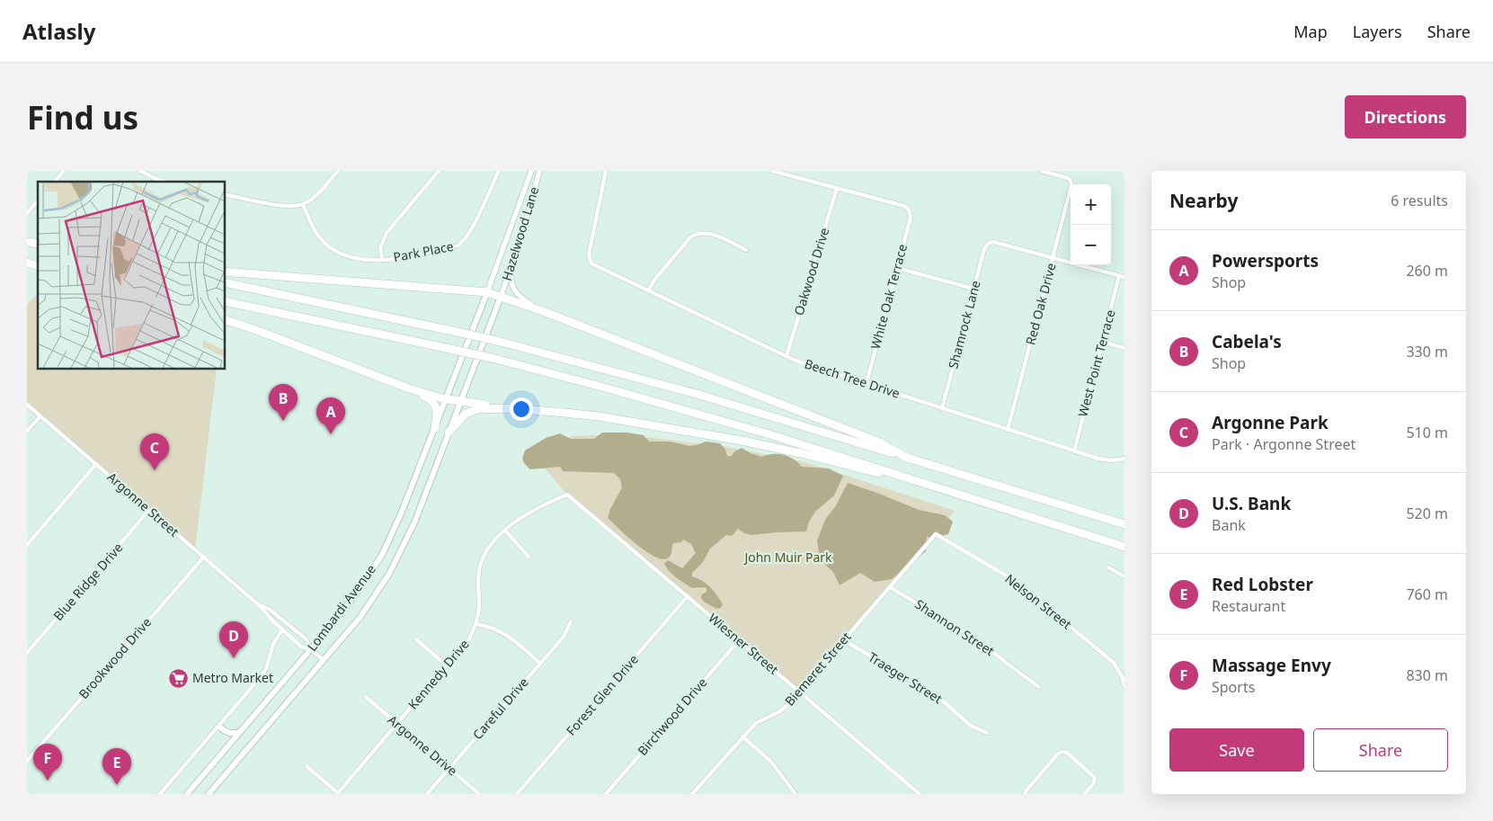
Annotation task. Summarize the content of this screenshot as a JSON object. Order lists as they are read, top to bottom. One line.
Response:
{"streets":{"main road":["Lombardi Avenue"],"street":["Hazelwood Lane","Park Place","Oakwood Drive","White Oak Terrace","Red Oak Drive","Shamrock Lane","West Point Terrace","Beech Tree Drive","Argonne Street","Blue Ridge Drive","Nelson Street","Shannon Street","Wiesner Street","Brookwood Drive","Biemeret Street","Kennedy Drive","Traeger Street","Forest Glen Drive","Careful Drive","Birchwood Drive","Argonne Drive"]},"crossings":[["Hazelwood Lane","Lombardi Avenue"],["Oakwood Drive","White Oak Terrace"],["Oakwood Drive","Beech Tree Drive"],["White Oak Terrace","Beech Tree Drive"],["Red Oak Drive","Shamrock Lane"],["Red Oak Drive","Beech Tree Drive"],["Shamrock Lane","Beech Tree Drive"],["West Point Terrace","Beech Tree Drive"],["Argonne Street","Blue Ridge Drive"],["Argonne Street","Lombardi Avenue"],["Argonne Street","Brookwood Drive"],["Nelson Street","Biemeret Street"],["Shannon Street","Biemeret Street"],["Wiesner Street","Biemeret Street"],["Wiesner Street","Kennedy Drive"],["Wiesner Street","Forest Glen Drive"],["Wiesner Street","Birchwood Drive"],["Biemeret Street","Traeger Street"],["Kennedy Drive","Argonne Drive"],["Careful Drive","Argonne Drive"]],"parks":["John Muir Park"],"places":{"supermarket":["Metro Market"]},"page":{"header":"Atlasly","nav":["Map","Layers","Share"],"buttons":["Directions",["Save","Share"]],"title":"Find us","heading":["Nearby","6 results"],"map_buttons":["+","−"],"list":[{"mark":"A","name":"Powersports","note":"Shop","value":"260 m"},{"mark":"B","name":"Cabela's","note":"Shop","value":"330 m"},{"mark":"C","name":"Argonne Park","note":"Park · Argonne Street","value":"510 m"},{"mark":"D","name":"U.S. Bank","note":"Bank","value":"520 m"},{"mark":"E","name":"Red Lobster","note":"Restaurant","value":"760 m"},{"mark":"F","name":"Massage Envy","note":"Sports","value":"830 m"}],"pins":["B","A","C","D","F","E"]}}
